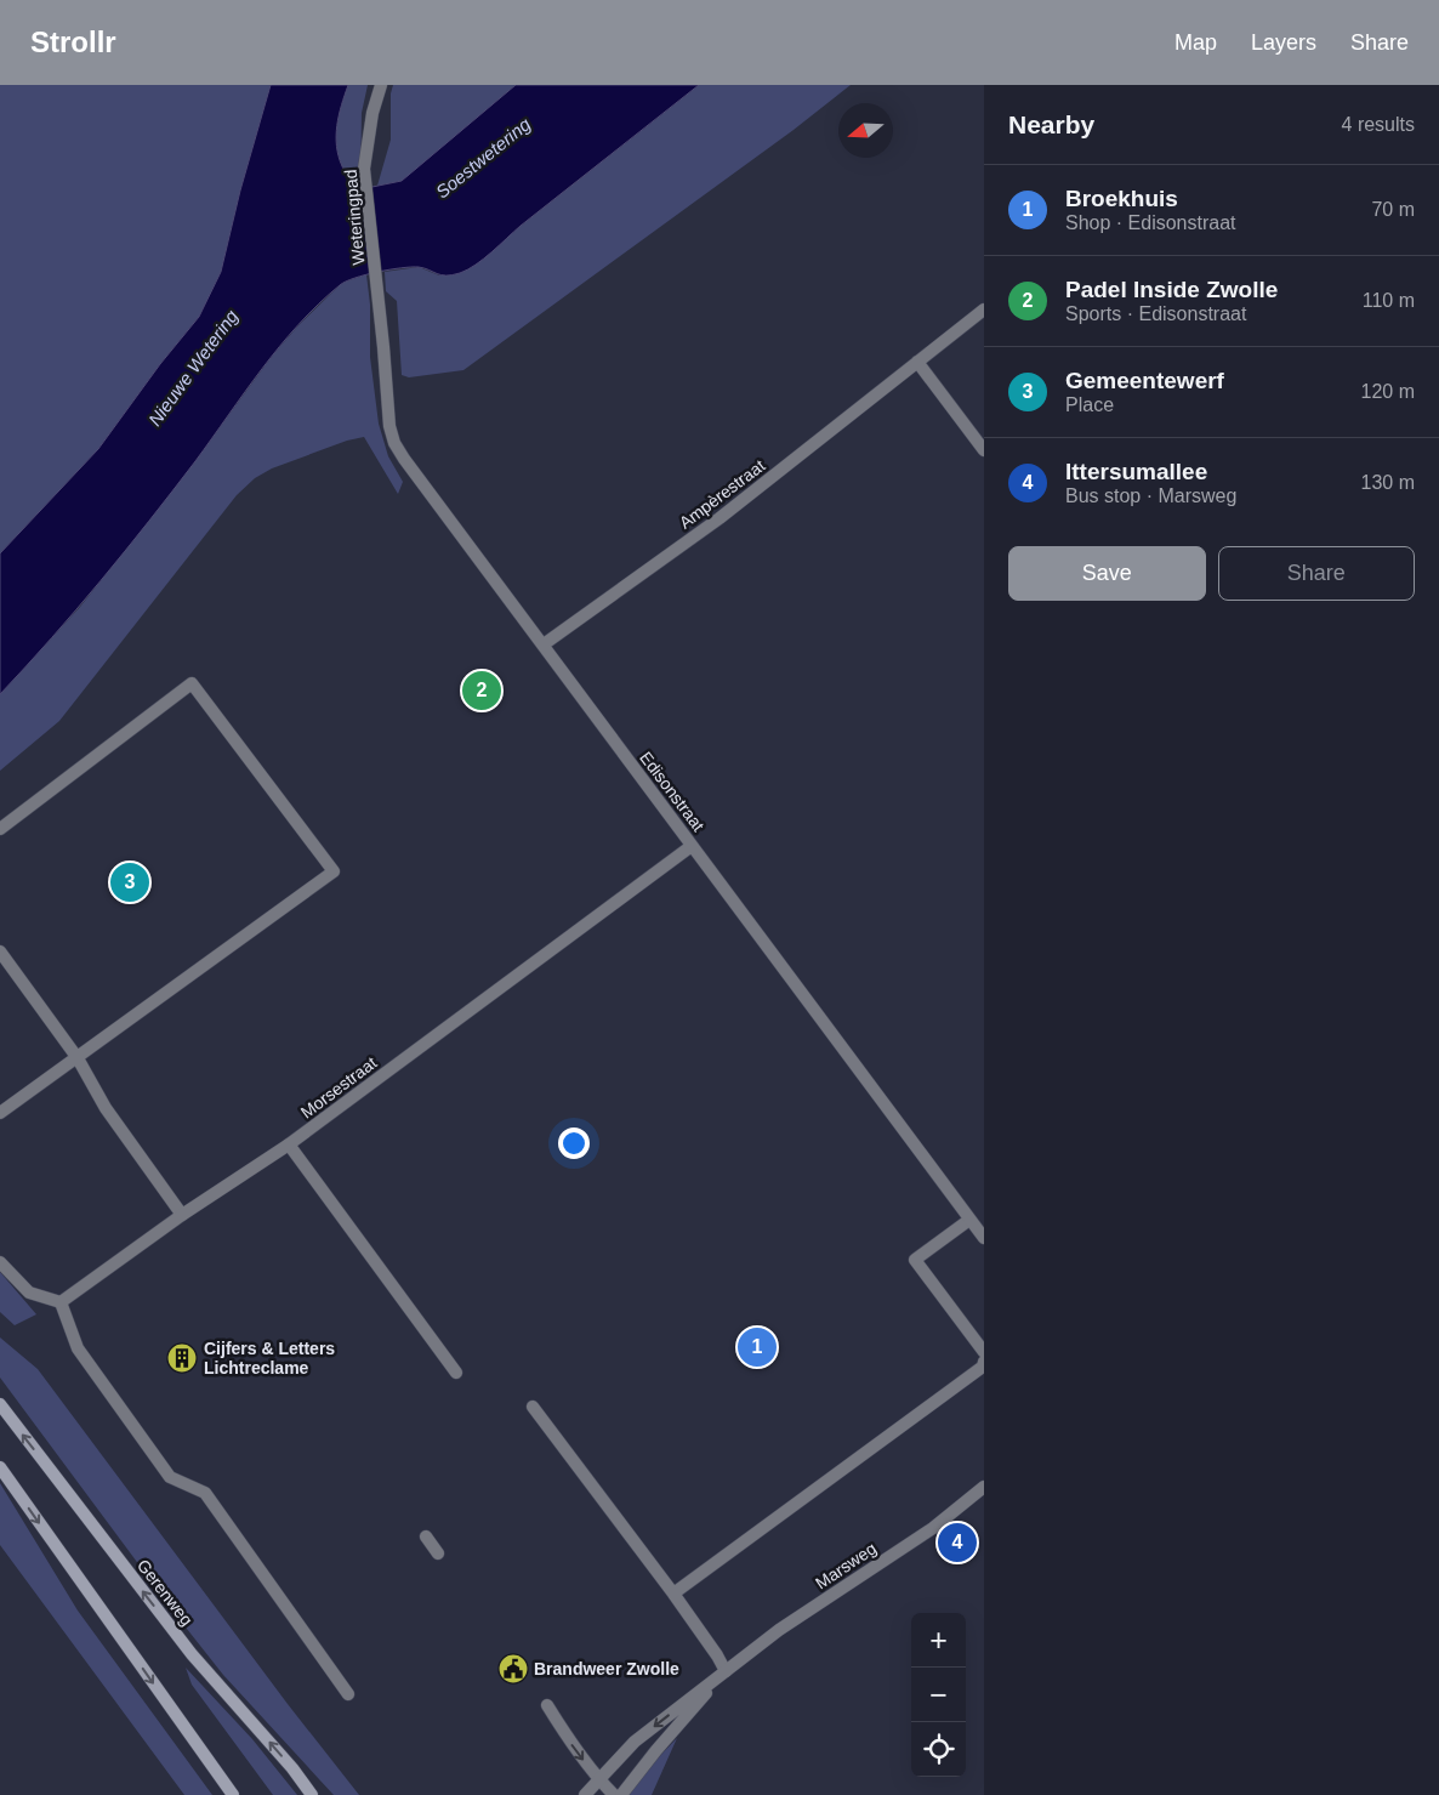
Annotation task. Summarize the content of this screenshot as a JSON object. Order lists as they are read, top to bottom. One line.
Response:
{"streets":{"main road":["Gerenweg"],"street":["Weteringpad","Ampèrestraat","Edisonstraat","Morsestraat","Marsweg"]},"crossings":[["Weteringpad","Edisonstraat"],["Ampèrestraat","Edisonstraat"],["Edisonstraat","Morsestraat"]],"water":["Soestwetering","Nieuwe Wetering"],"places":{"building":["Cijfers & Letters Lichtreclame"],"public building":["Brandweer Zwolle"]},"north":"left","page":{"header":"Strollr","nav":["Map","Layers","Share"],"heading":["Nearby","4 results"],"list":[{"mark":"1","name":"Broekhuis","note":"Shop · Edisonstraat","value":"70 m"},{"mark":"2","name":"Padel Inside Zwolle","note":"Sports · Edisonstraat","value":"110 m"},{"mark":"3","name":"Gemeentewerf","note":"Place","value":"120 m"},{"mark":"4","name":"Ittersumallee","note":"Bus stop · Marsweg","value":"130 m"}],"buttons":["Save","Share"],"pins":["2","3","1","4"],"map_buttons":["+","−"]}}
